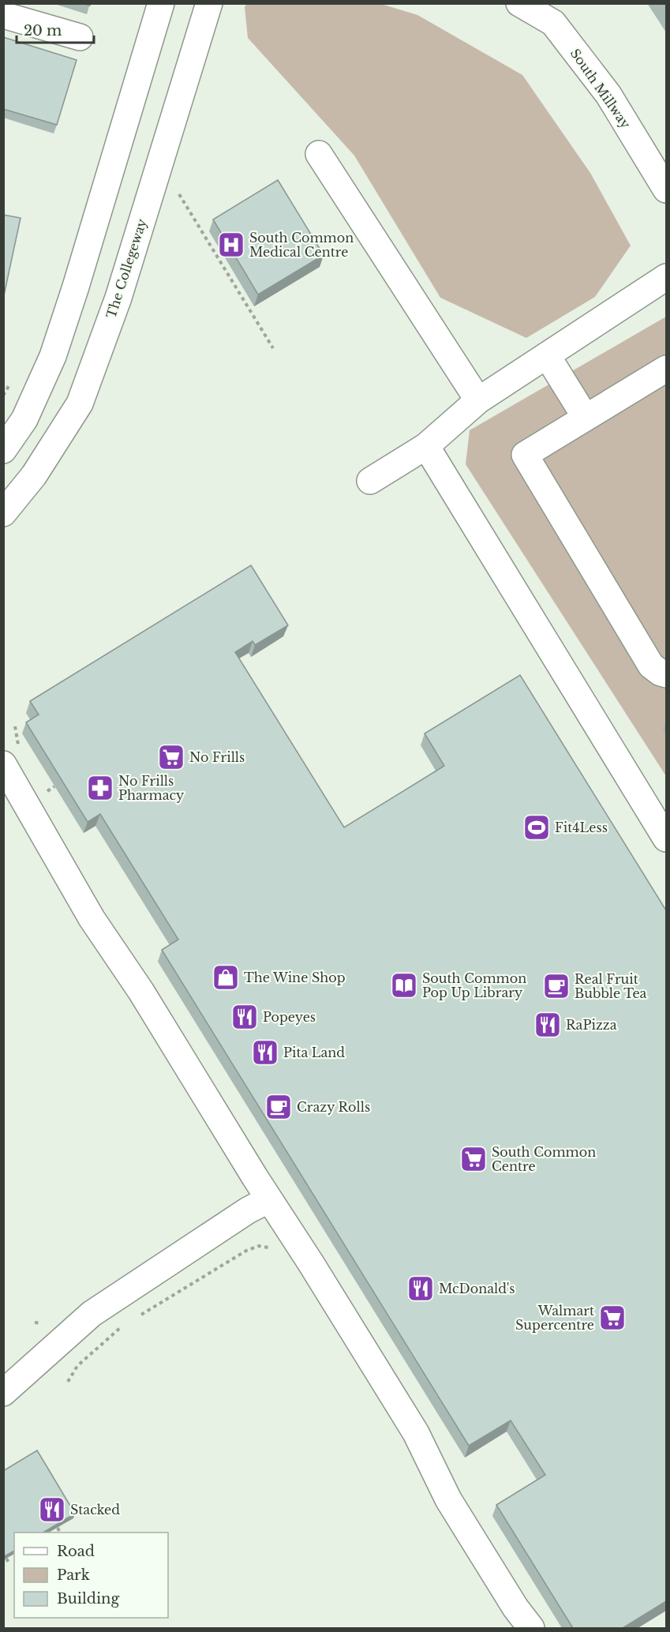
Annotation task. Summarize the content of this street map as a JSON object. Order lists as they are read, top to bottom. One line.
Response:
{"streets":{"street":["South Millway","The Collegeway"]},"places":{"hospital":["South Common Medical Centre"],"supermarket":["No Frills","South Common Centre","Walmart Supercentre"],"pharmacy":["No Frills Pharmacy"],"sports":["Fit4Less"],"shop":["The Wine Shop"],"library":["South Common Pop Up Library"],"cafe":["Real Fruit Bubble Tea","Crazy Rolls"],"restaurant":["Popeyes","RaPizza","Pita Land","McDonald's","Stacked"]},"legend":["Road","Park","Building"],"scale_bar":"20 m"}
